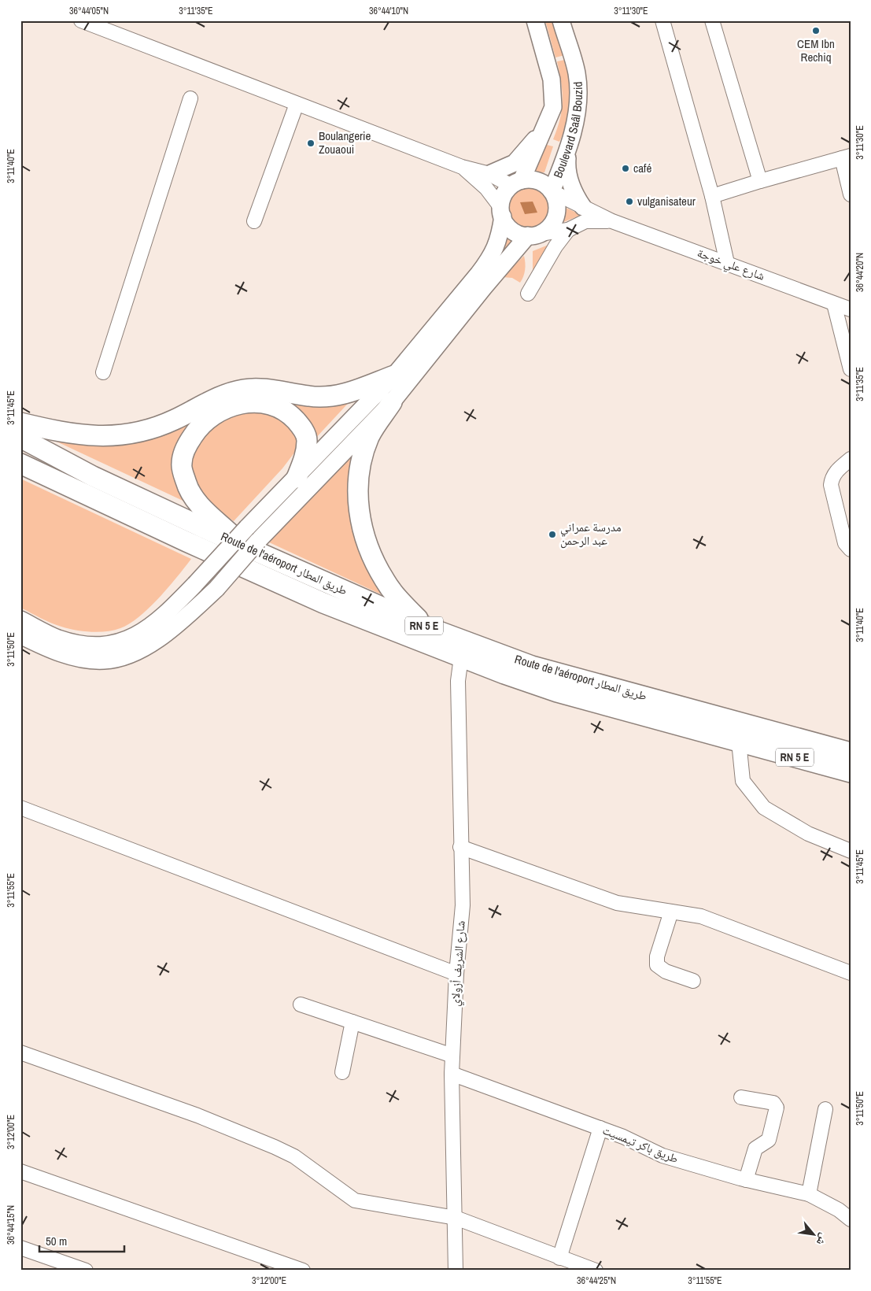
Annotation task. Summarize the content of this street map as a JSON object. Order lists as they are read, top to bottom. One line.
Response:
{"streets":{"highway":["Route de l'aéroport طريق المطار","RN 5 E"],"main road":["Boulevard Saâl Bouzid"],"street":["شارع علي خوجة","شارع الشريف أزولاي","طريق باكر تيمسيت"]},"crossings":[["Boulevard Saâl Bouzid","شارع علي خوجة"],["Route de l'aéroport طريق المطار","شارع الشريف أزولاي"],["شارع الشريف أزولاي","طريق باكر تيمسيت"]],"places":["CEM Ibn Rechiq","Boulangerie Zouaoui","café","vulganisateur","مدرسة عمراني عبد الرحمن"],"scale_bar":"50 m","north":"bottom right","coordinates":["36°44'05\"N","3°11'35\"E","36°44'10\"N","3°11'30\"E","3°11'40\"E","36°44'20\"N","3°11'45\"E","3°11'50\"E","3°11'55\"E","3°12'00\"E","36°44'15\"N","36°44'25\"N"]}
